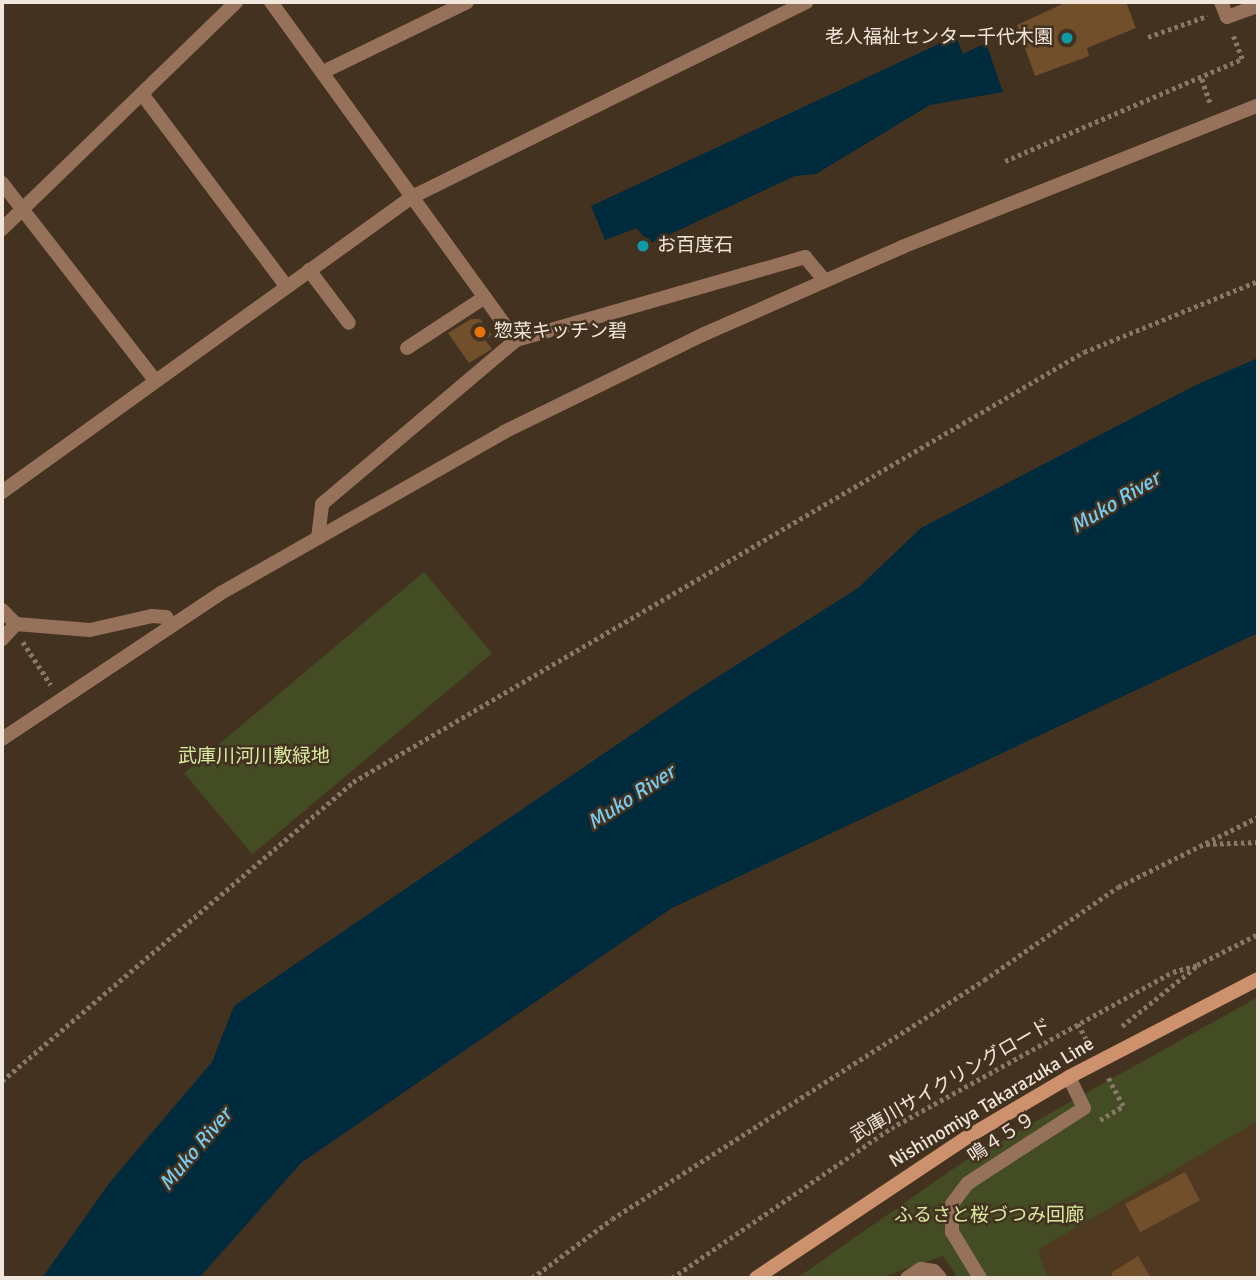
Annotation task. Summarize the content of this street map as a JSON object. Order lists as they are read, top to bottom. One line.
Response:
{"streets":{"main road":["Nishinomiya Takarazuka Line"],"street":["鳴４５９"],"path":["武庫川サイクリングロード"]},"crossings":[["Nishinomiya Takarazuka Line","鳴４５９"]],"water":["Muko River"],"parks":["武庫川河川敷緑地","ふるさと桜づつみ回廊"],"places":["老人福祉センター千代木園","お百度石","惣菜キッチン碧"]}
